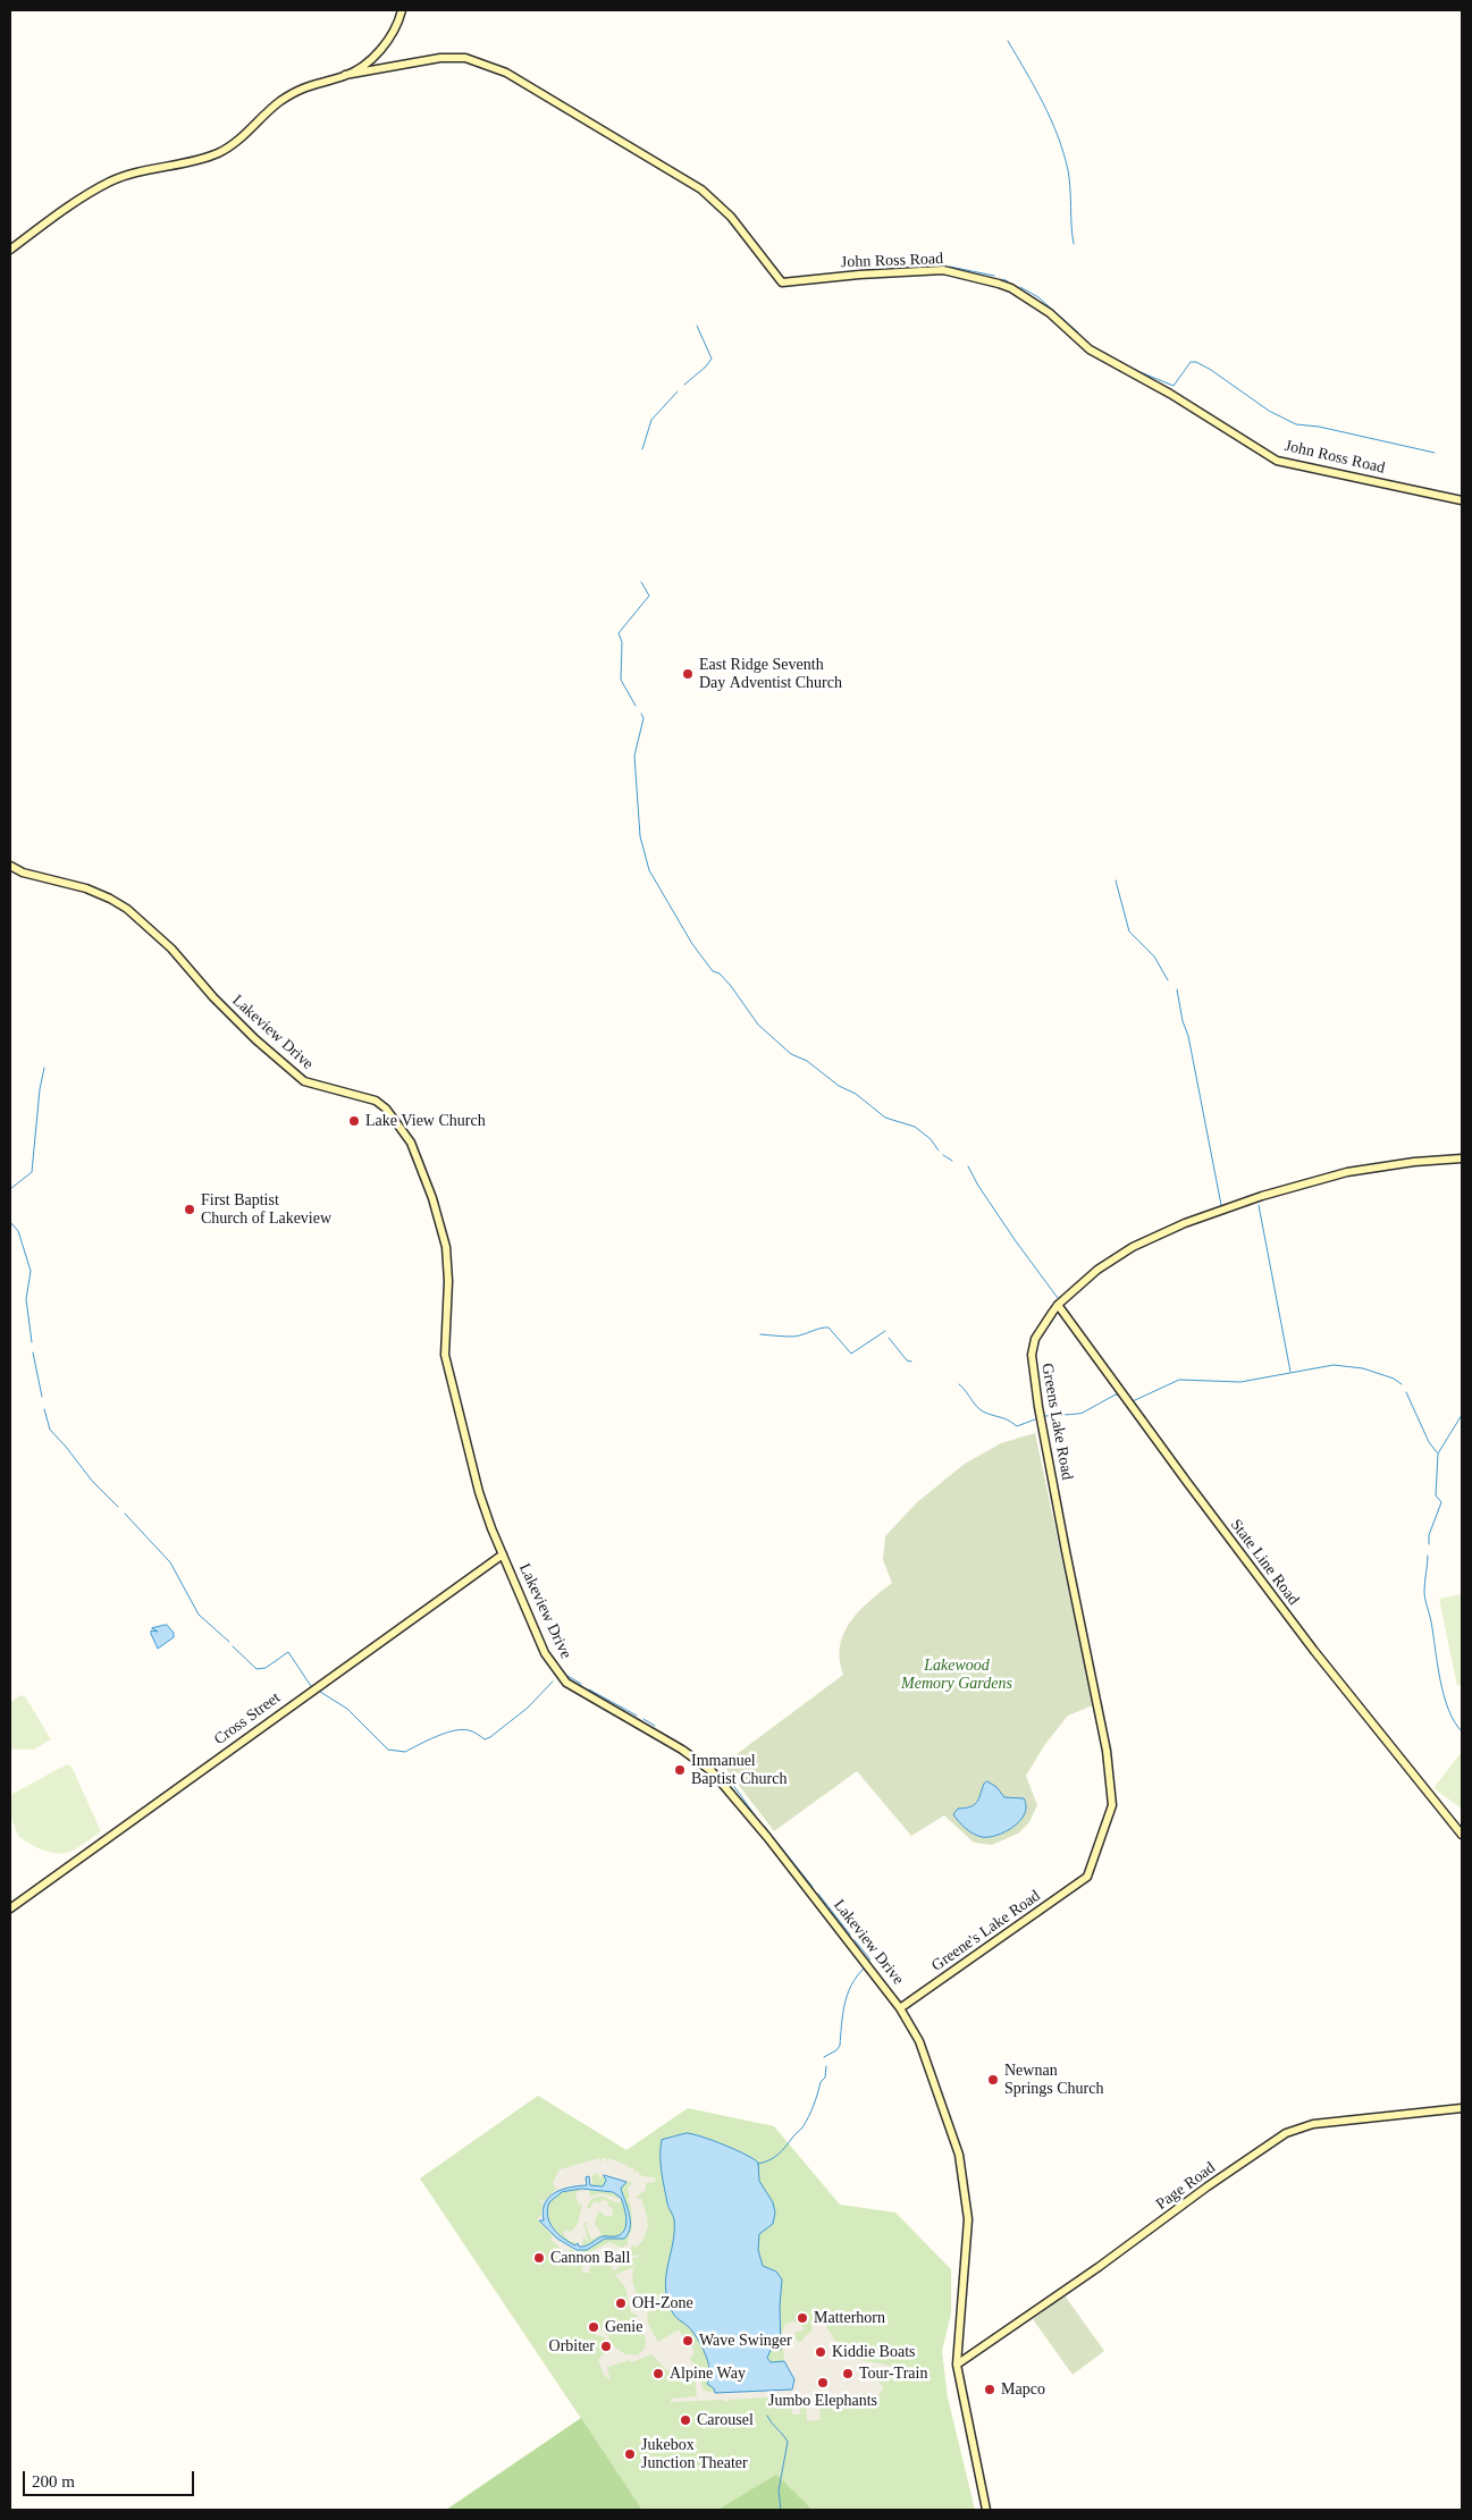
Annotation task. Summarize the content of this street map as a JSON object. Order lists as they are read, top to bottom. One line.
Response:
{"streets":{"street":["John Ross Road","Lakeview Drive","Greens Lake Road","State Line Road","Cross Street","Greene's Lake Road","Page Road"]},"crossings":[["Lakeview Drive","Cross Street"],["Lakeview Drive","Greene's Lake Road"],["Lakeview Drive","Page Road"],["Greens Lake Road","State Line Road"],["Greens Lake Road","Greene's Lake Road"]],"parks":["Lakewood Memory Gardens"],"places":["East Ridge Seventh Day Adventist Church","Lake View Church","First Baptist Church of Lakeview","Immanuel Baptist Church","Newnan Springs Church","Cannon Ball","OH-Zone","Matterhorn","Genie","Wave Swinger","Orbiter","Kiddie Boats","Alpine Way","Tour-Train","Jumbo Elephants","Mapco","Carousel","Jukebox Junction Theater"],"scale_bar":"200 m"}
